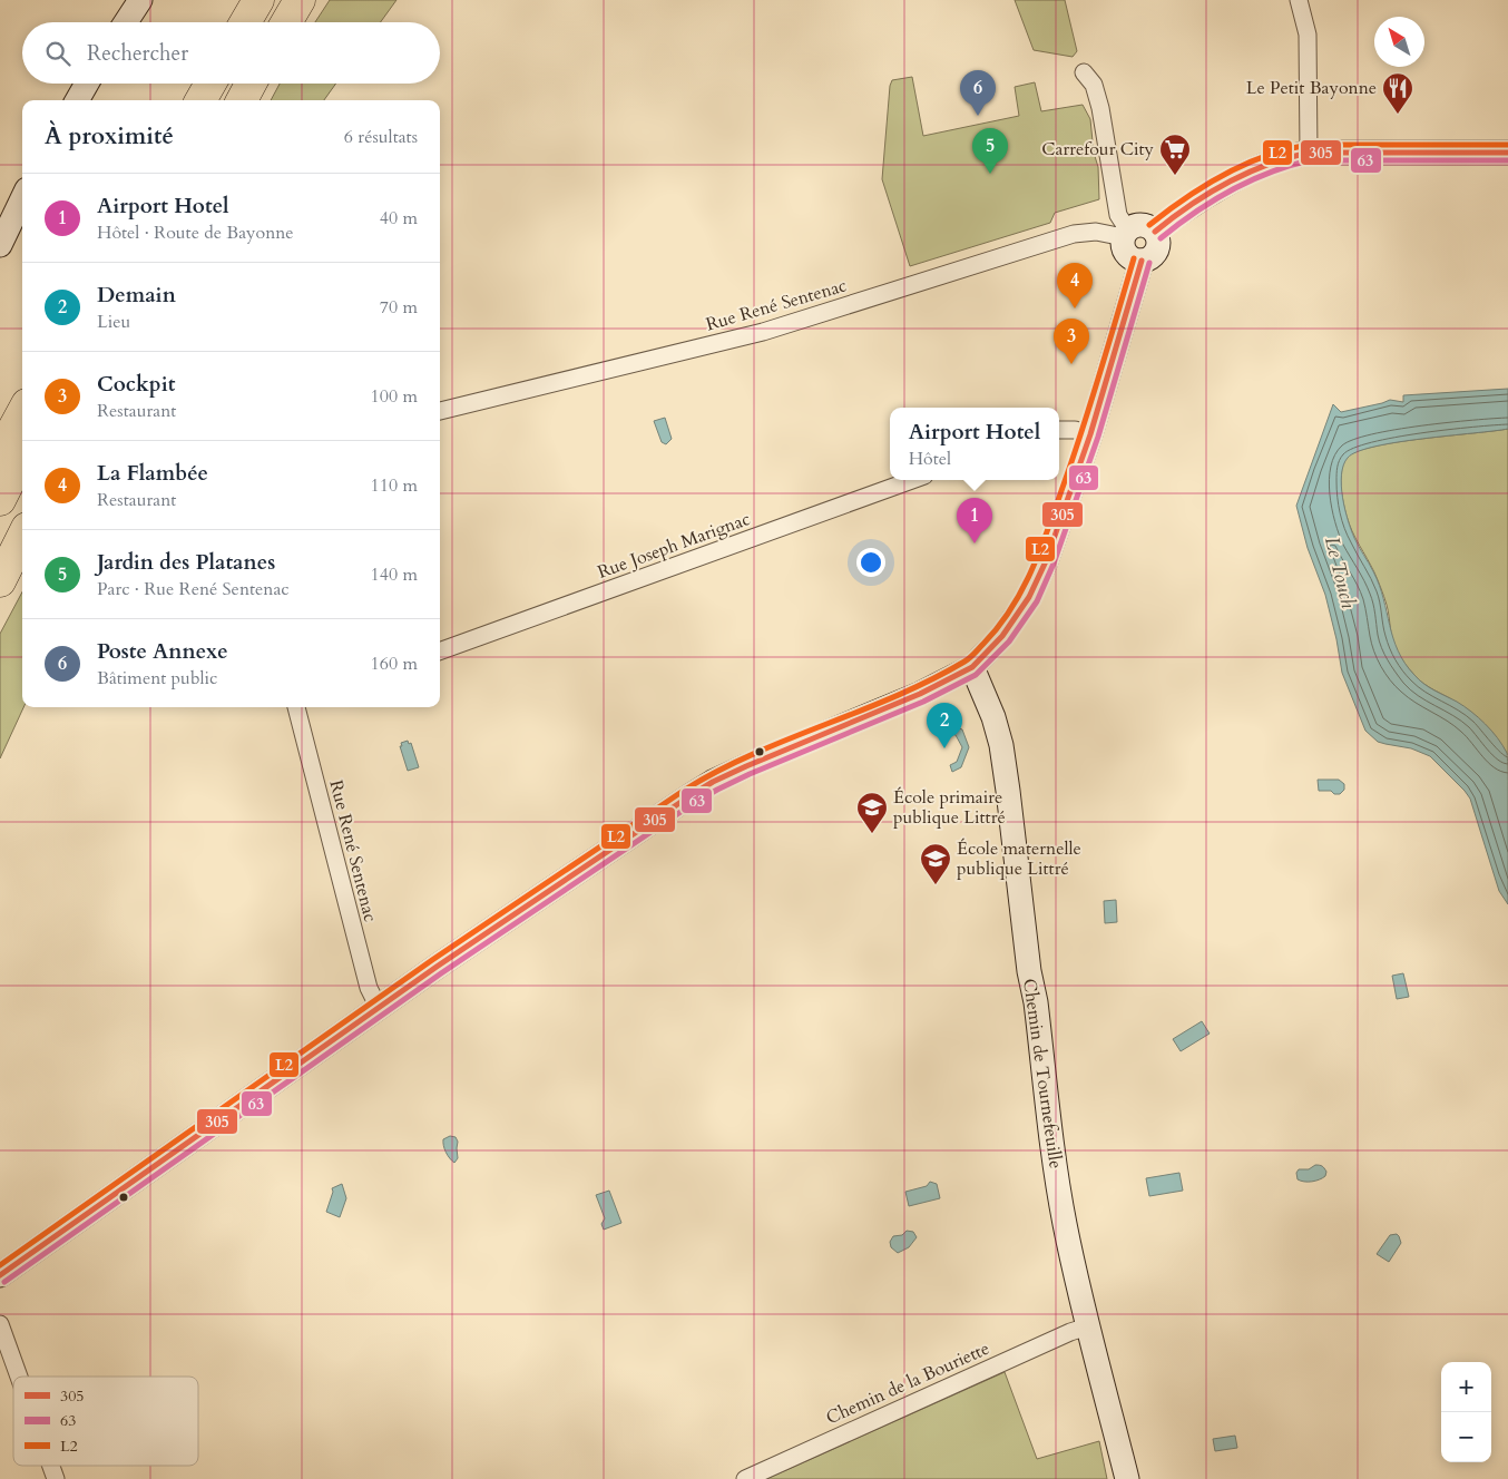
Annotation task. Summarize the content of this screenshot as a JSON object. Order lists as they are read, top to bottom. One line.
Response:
{"streets":{"street":["Rue René Sentenac","Rue Joseph Marignac","Chemin de Tournefeuille","Chemin de la Bouriette"]},"crossings":[["Chemin de Tournefeuille","Chemin de la Bouriette"]],"water":["Le Touch"],"places":{"restaurant":["Le Petit Bayonne"],"supermarket":["Carrefour City"],"school or university":["École primaire publique Littré","École maternelle publique Littré"]},"lines":["transit line L2","transit line 305","transit line 63"],"legend":["305","63","L2"],"north":"top left","page":{"search":"Rechercher","pins":["6","5","4","3","1","2"],"heading":["À proximité","6 résultats"],"list":[{"mark":"1","name":"Airport Hotel","note":"Hôtel · Route de Bayonne","value":"40 m"},{"mark":"2","name":"Demain","note":"Lieu","value":"70 m"},{"mark":"3","name":"Cockpit","note":"Restaurant","value":"100 m"},{"mark":"4","name":"La Flambée","note":"Restaurant","value":"110 m"},{"mark":"5","name":"Jardin des Platanes","note":"Parc · Rue René Sentenac","value":"140 m"},{"mark":"6","name":"Poste Annexe","note":"Bâtiment public","value":"160 m"}],"popup":["Airport Hotel","Hôtel"],"map_buttons":["+","−"]}}
